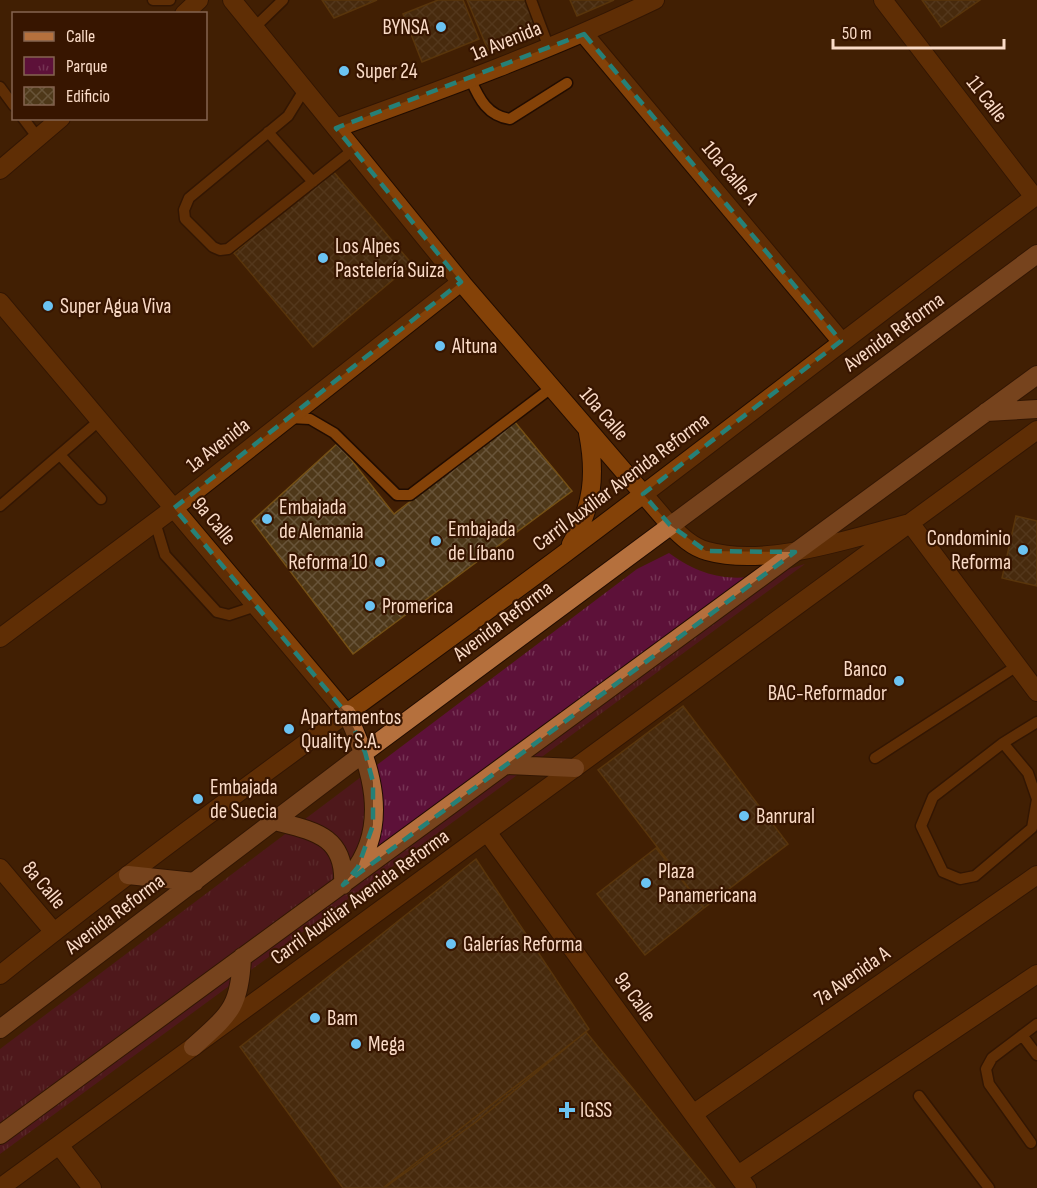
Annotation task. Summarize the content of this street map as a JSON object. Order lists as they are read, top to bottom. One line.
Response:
{"streets":{"main road":["Avenida Reforma"],"street":["1a Avenida","11 Calle","10a Calle A","10a Calle","Carril Auxiliar Avenida Reforma","9a Calle","8a Calle","7a Avenida A"]},"crossings":[["1a Avenida","10a Calle A"],["1a Avenida","10a Calle"],["1a Avenida","9a Calle"],["11 Calle","Carril Auxiliar Avenida Reforma"],["10a Calle A","Carril Auxiliar Avenida Reforma"],["Avenida Reforma","10a Calle"],["10a Calle","Carril Auxiliar Avenida Reforma"],["Carril Auxiliar Avenida Reforma","9a Calle"],["Carril Auxiliar Avenida Reforma","8a Calle"],["9a Calle","7a Avenida A"]],"places":{"other":["BYNSA","Super 24","Los Alpes Pastelería Suiza","Super Agua Viva","Altuna","Embajada de Alemania","Embajada de Líbano","Condominio Reforma","Reforma 10","Promerica","Banco BAC-Reformador","Apartamentos Quality S.A.","Embajada de Suecia","Banrural","Plaza Panamericana","Galerías Reforma","Bam","Mega"],"health":["IGSS"]},"legend":["Calle","Parque","Edificio"],"scale_bar":"50 m"}
